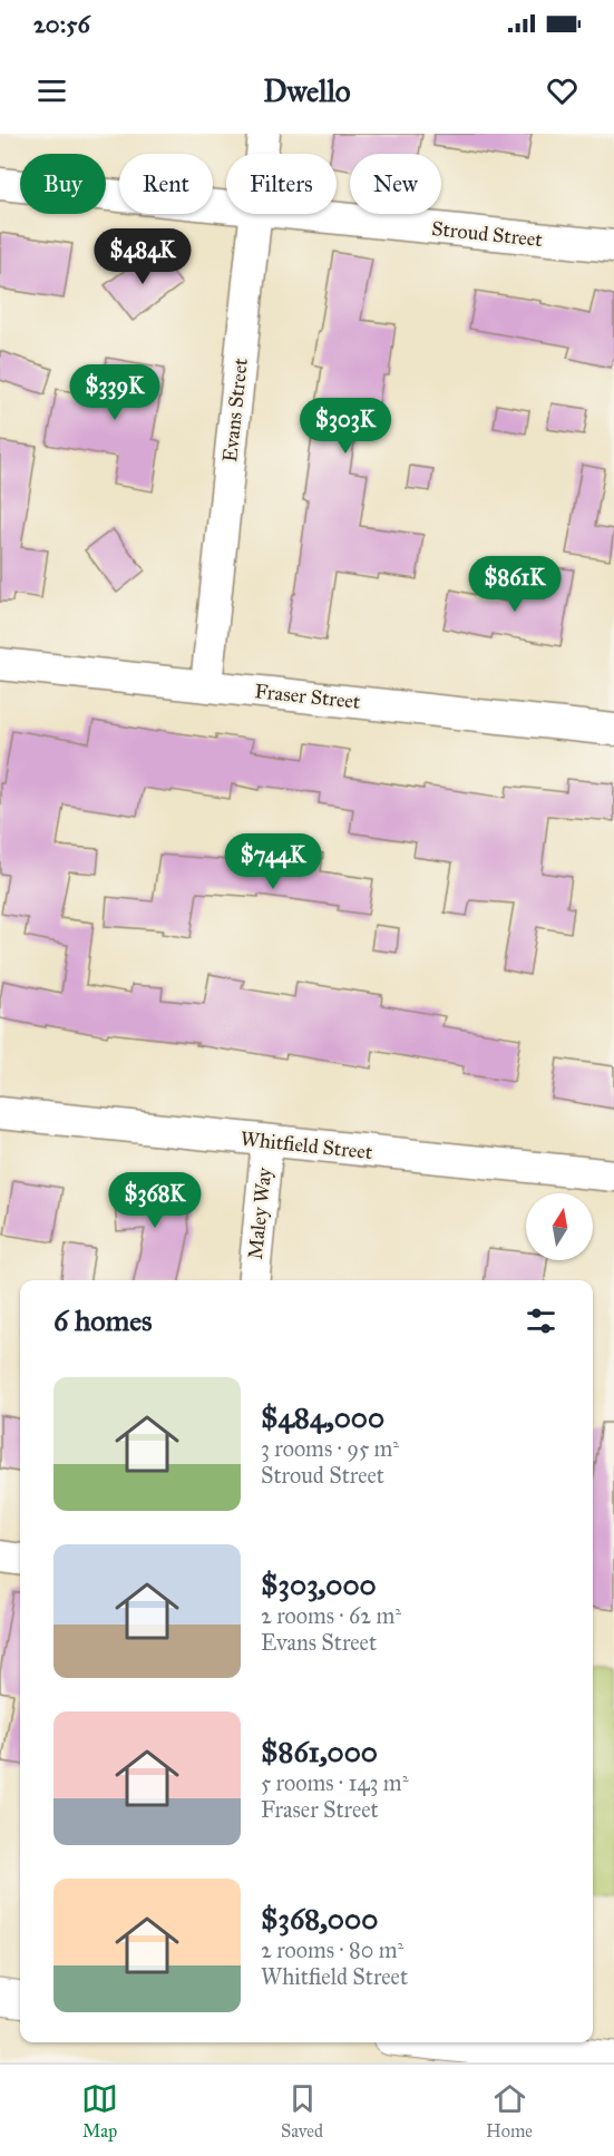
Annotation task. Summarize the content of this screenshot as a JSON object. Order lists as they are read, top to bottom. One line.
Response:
{"streets":{"street":["Stroud Street","Evans Street","Fraser Street","Whitfield Street","Maley Way"]},"crossings":[["Evans Street","Fraser Street"],["Whitfield Street","Maley Way"]],"north":"top","page":{"status":"20:56","header":"Dwello","chip":["Buy","Rent","Filters","New"],"price":["$484K","$339K","$303K","$861K","$744K","$368K"],"heading":"6 homes","list":[{"name":"$484,000","note":"3 rooms · 95 m² · Stroud Street"},{"name":"$303,000","note":"2 rooms · 62 m² · Evans Street"},{"name":"$861,000","note":"5 rooms · 143 m² · Fraser Street"},{"name":"$368,000","note":"2 rooms · 80 m² · Whitfield Street"}],"tabs":["Map","Saved","Home"]}}
